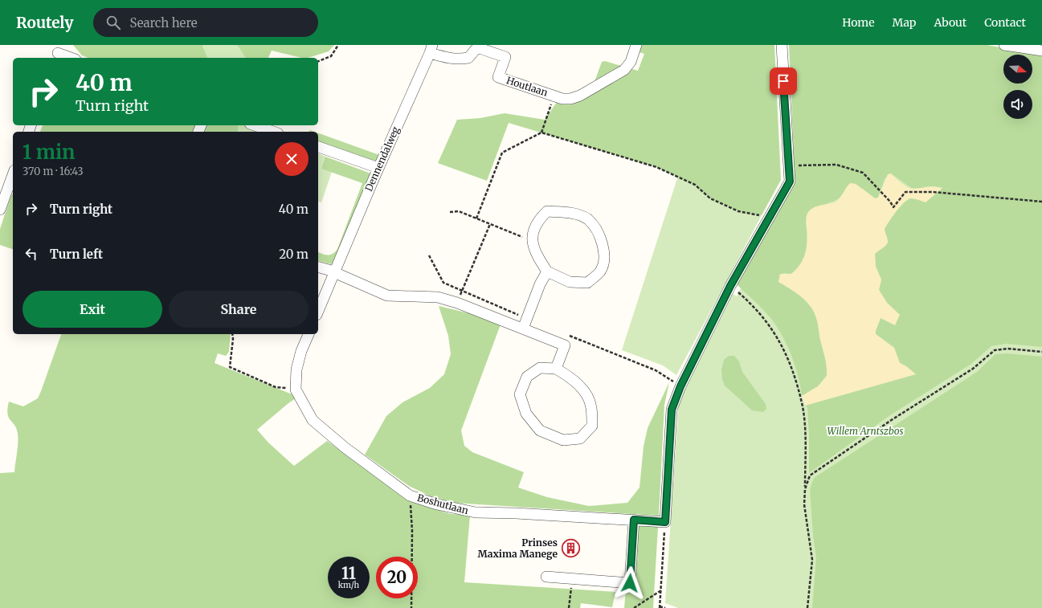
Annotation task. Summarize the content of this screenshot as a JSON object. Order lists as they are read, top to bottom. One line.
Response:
{"streets":{"lane":["Houtlaan","Dennendalweg","Boshutlaan"]},"crossings":[["Houtlaan","Dennendalweg"]],"parks":["Willem Arntszbos"],"places":{"building":["Prinses Maxima Manege"]},"north":"right","page":{"header":"Routely","search":"Search here","nav":["Home","Map","About","Contact"],"turn":["40 m","Turn right"],"heading":["1 min","370 m · 16:43"],"list":[{"name":"Turn right","value":"40 m"},{"name":"Turn left","value":"20 m"}],"buttons":["Exit","Share"],"speed":"11 km/h","limit":"20"}}
